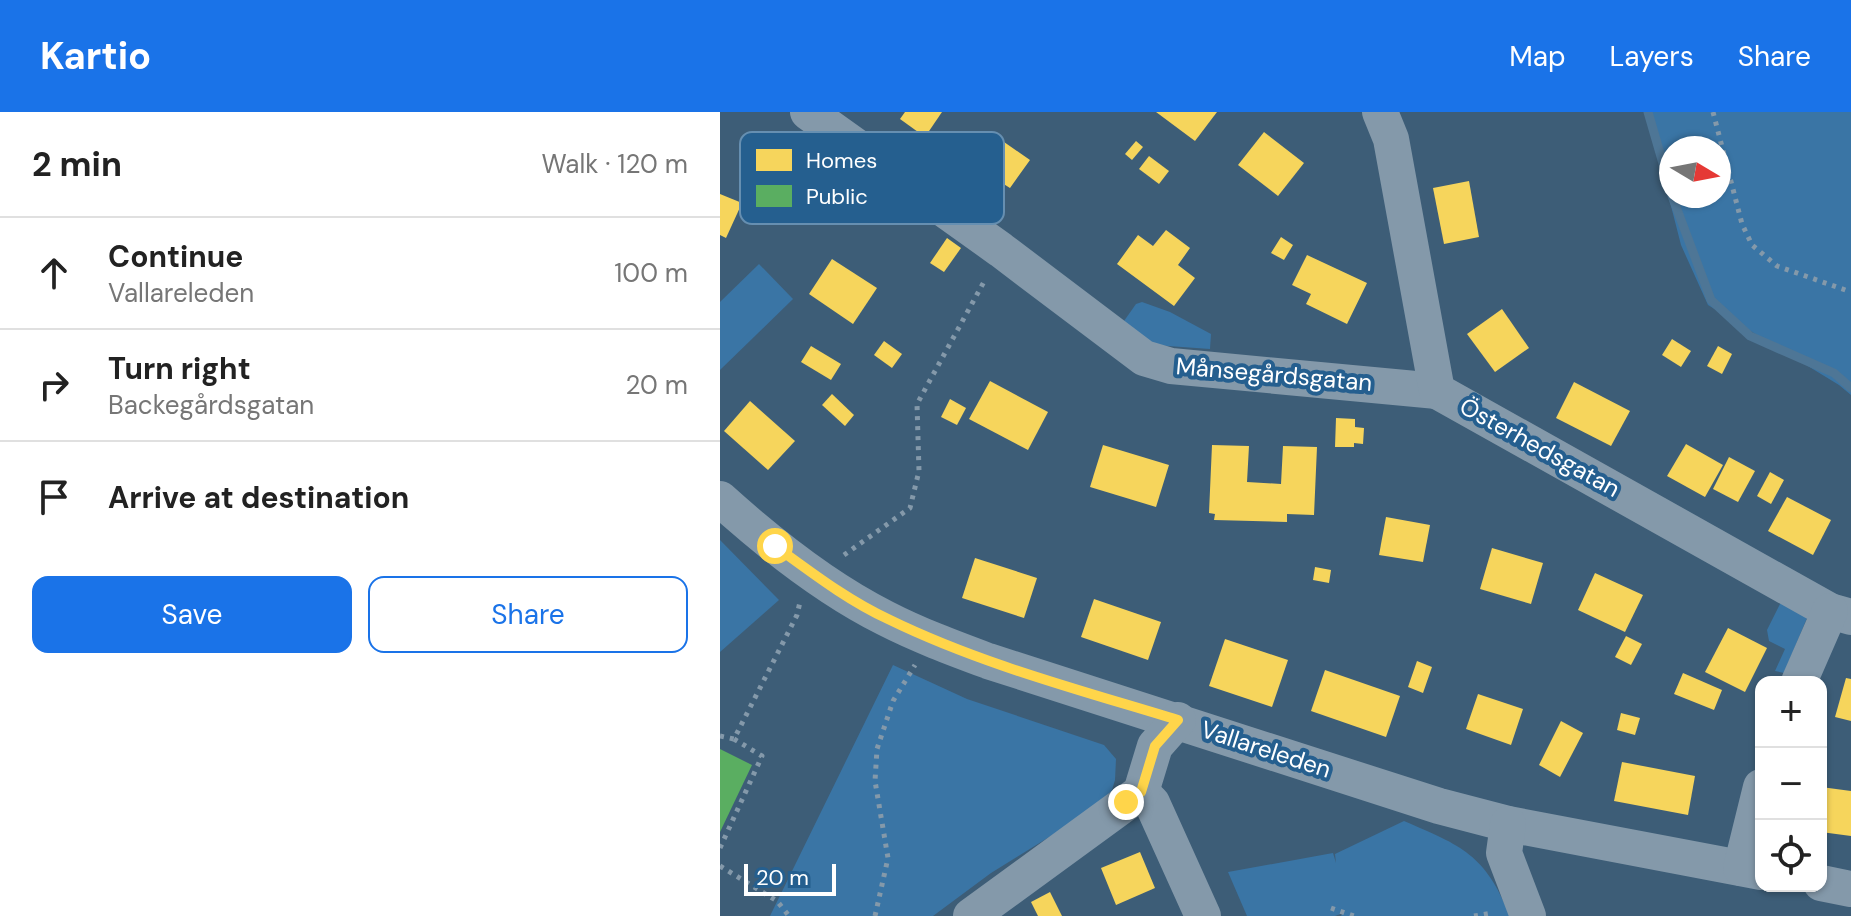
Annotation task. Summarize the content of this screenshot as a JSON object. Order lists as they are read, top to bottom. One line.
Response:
{"streets":{"street":["Månsegårdsgatan","Österhedsgatan","Vallareleden"]},"crossings":[["Månsegårdsgatan","Österhedsgatan"]],"legend":["Homes","Public"],"scale_bar":"20 m","north":"right","page":{"header":"Kartio","nav":["Map","Layers","Share"],"heading":["2 min","Walk · 120 m"],"list":[["Continue","Vallareleden","100 m"],["Turn right","Backegårdsgatan","20 m"],"Arrive at destination"],"buttons":["Save","Share"],"map_buttons":["+","−"],"scale":"20 m"}}
